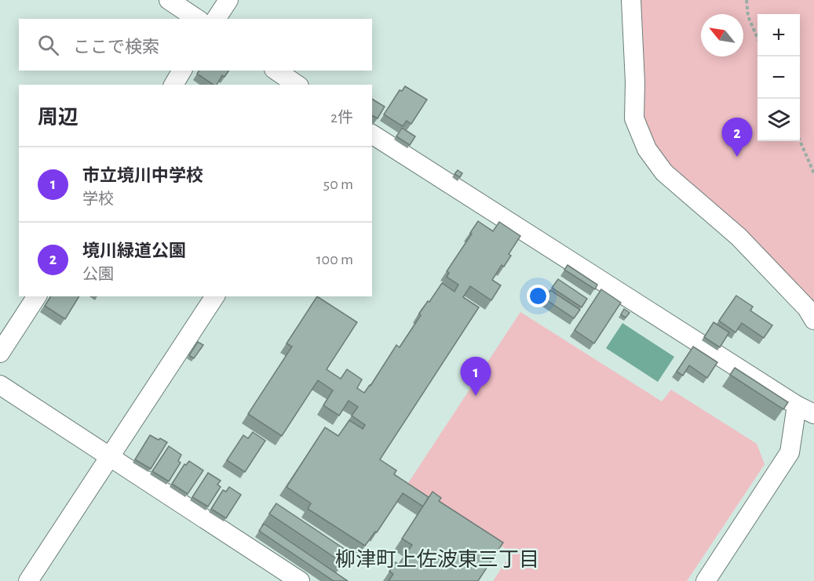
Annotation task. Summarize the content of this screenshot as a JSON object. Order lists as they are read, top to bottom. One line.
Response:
{"districts":["柳津町上佐波東三丁目"],"north":"top left","page":{"map_buttons":["+","−"],"search":"ここで検索","heading":["周辺","2件"],"pins":["2","1"],"list":[{"mark":"1","name":"市立境川中学校","note":"学校","value":"50 m"},{"mark":"2","name":"境川緑道公園","note":"公園","value":"100 m"}]}}
